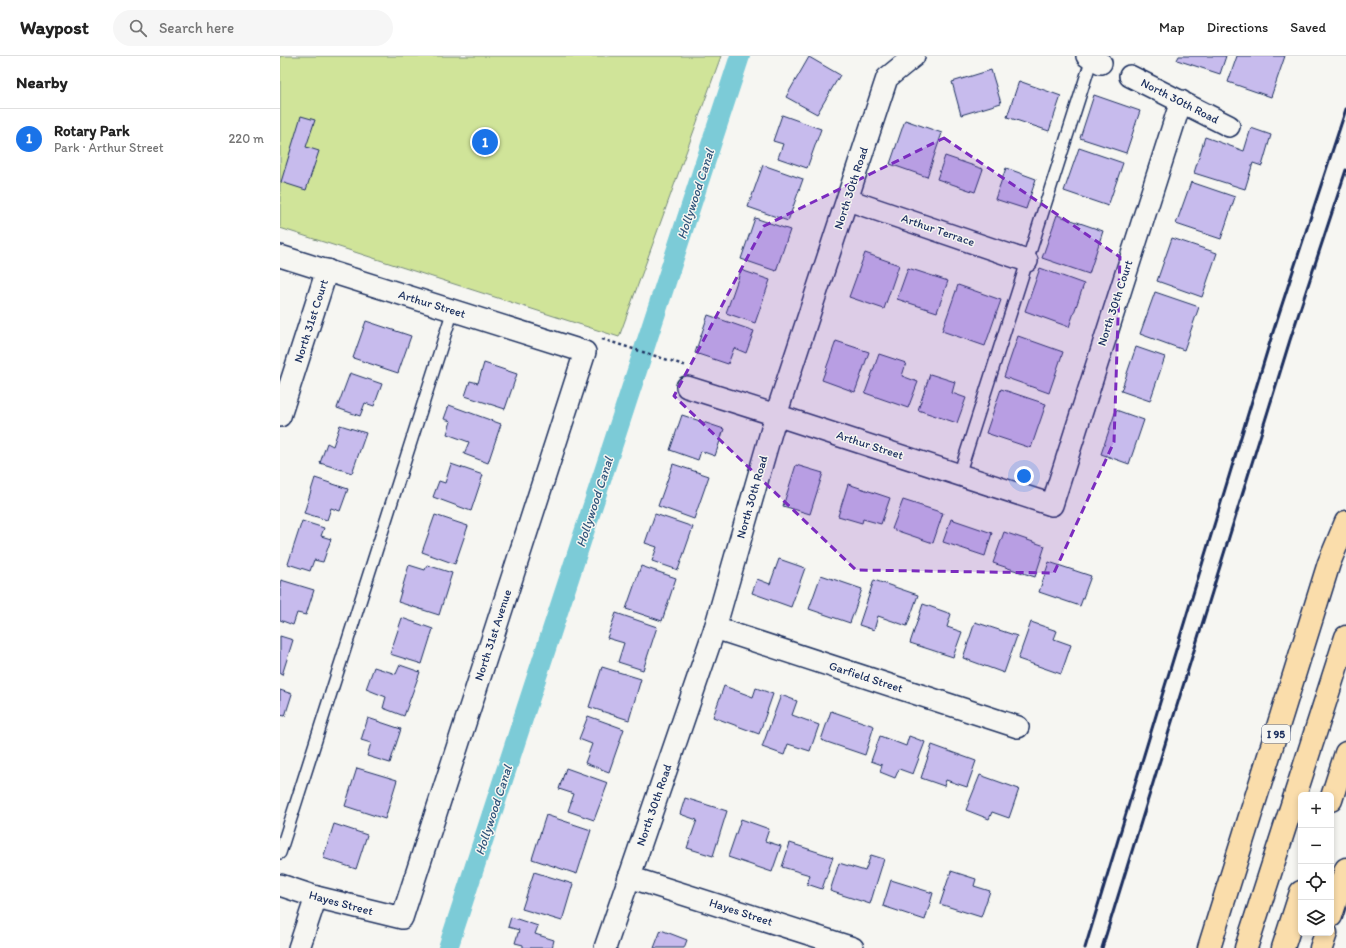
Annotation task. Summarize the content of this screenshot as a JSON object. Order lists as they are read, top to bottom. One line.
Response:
{"streets":{"highway":["I 95"],"street":["North 30th Road","Arthur Terrace","North 30th Court","Arthur Street","North 31st Court","North 31st Avenue","Garfield Street","Hayes Street"]},"crossings":[["North 30th Road","Arthur Terrace"],["North 30th Road","North 30th Court"],["North 30th Road","Arthur Street"],["North 30th Road","Garfield Street"],["North 30th Road","Hayes Street"],["North 30th Court","Arthur Street"],["Arthur Street","North 31st Court"],["Arthur Street","North 31st Avenue"],["North 31st Avenue","Hayes Street"]],"water":["Hollywood Canal"],"page":{"header":"Waypost","search":"Search here","nav":["Map","Directions","Saved"],"heading":"Nearby","list":[{"mark":"1","name":"Rotary Park","note":"Park · Arthur Street","value":"220 m"}],"pins":"1","map_buttons":["+","−"]}}
